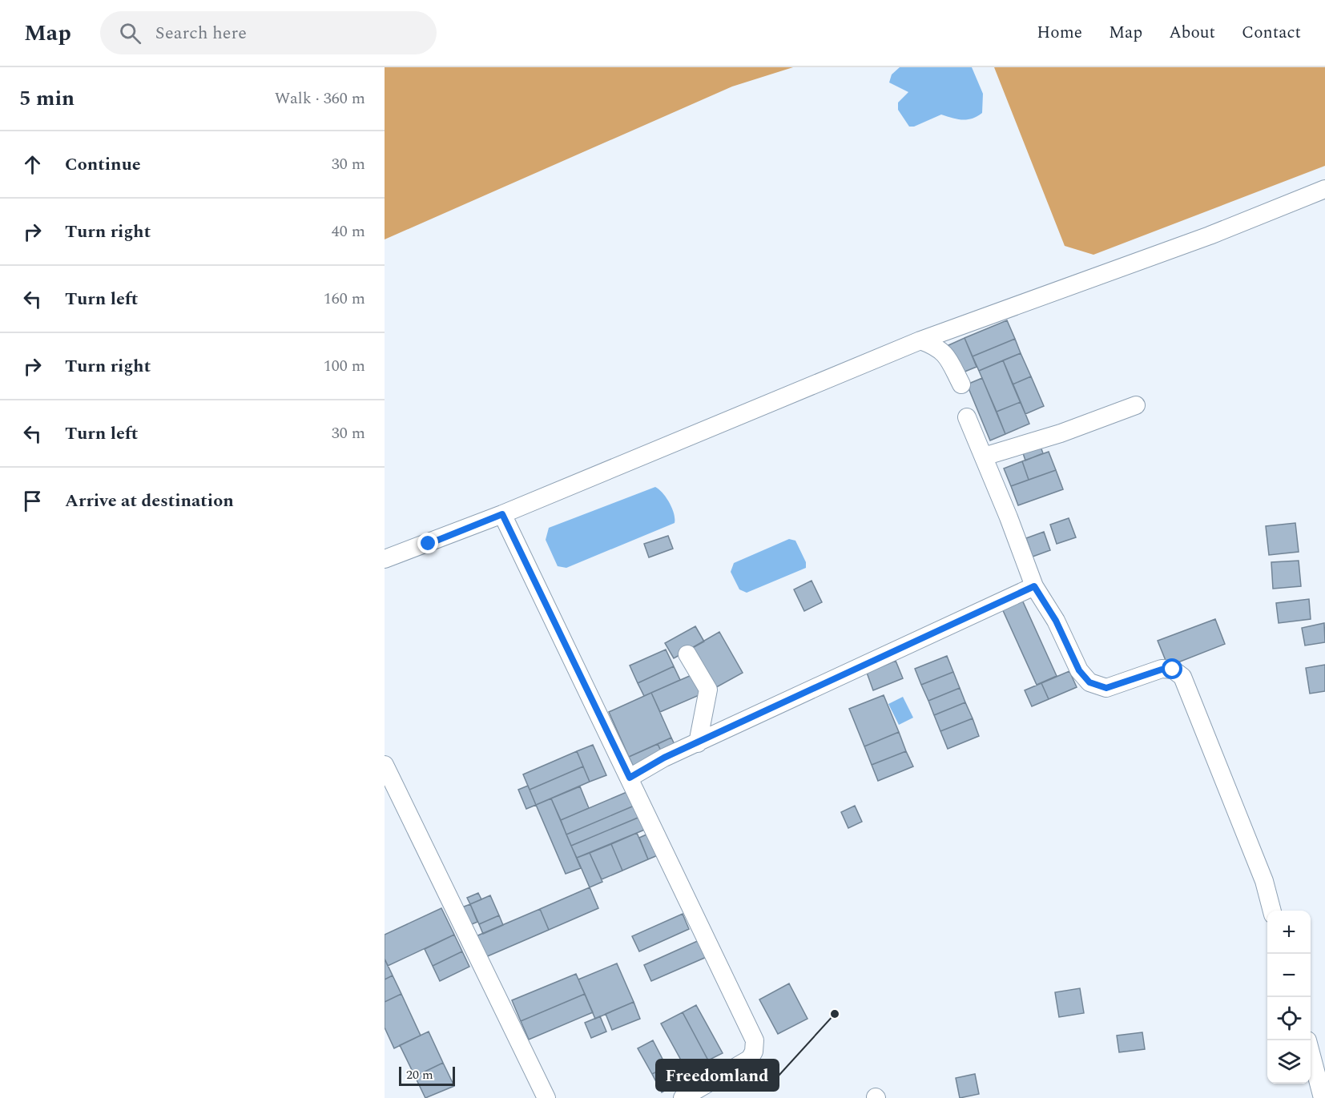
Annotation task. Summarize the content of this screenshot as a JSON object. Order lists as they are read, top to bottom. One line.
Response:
{"places":["Freedomland"],"scale_bar":"20 m","page":{"header":"Map","search":"Search here","nav":["Home","Map","About","Contact"],"heading":["5 min","Walk · 360 m"],"list":[["Continue","30 m"],["Turn right","40 m"],["Turn left","160 m"],["Turn right","100 m"],["Turn left","30 m"],"Arrive at destination"],"map_buttons":["+","−"],"scale":"20 m"}}
